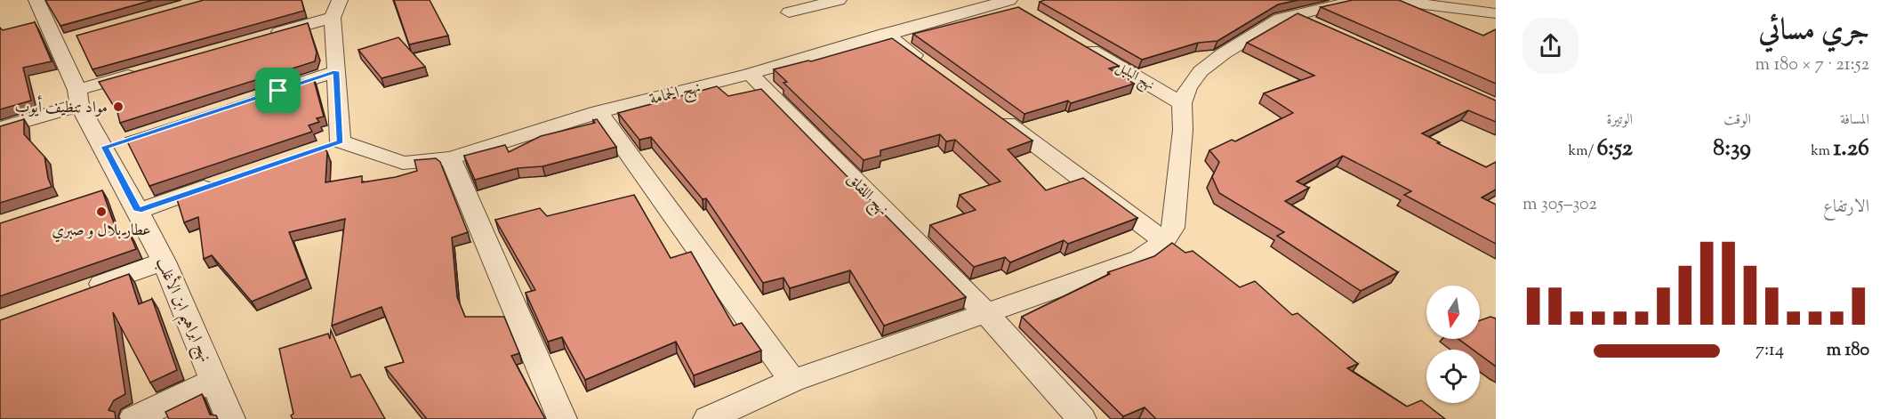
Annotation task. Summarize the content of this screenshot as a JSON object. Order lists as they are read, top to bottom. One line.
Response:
{"streets":{"street":["نهج البلبل","نهج الحمامة","نهج اللقلق","نهج ابراهيم ابن الأغلب"]},"crossings":[["نهج الحمامة","نهج اللقلق"]],"places":["مواد تنظيف أيوب","عطار بلال و صبري"],"north":"bottom","page":{"heading":["جري مسائي","21:52 · 7 × 180 m"],"stats":[["المسافة","1.26 km"],["الوقت","8:39"],["الوتيرة","6:52 /km"]],"chart":["الارتفاع","302–305 m"],"list":[{"name":"180 m","note":"7:14"}]}}
